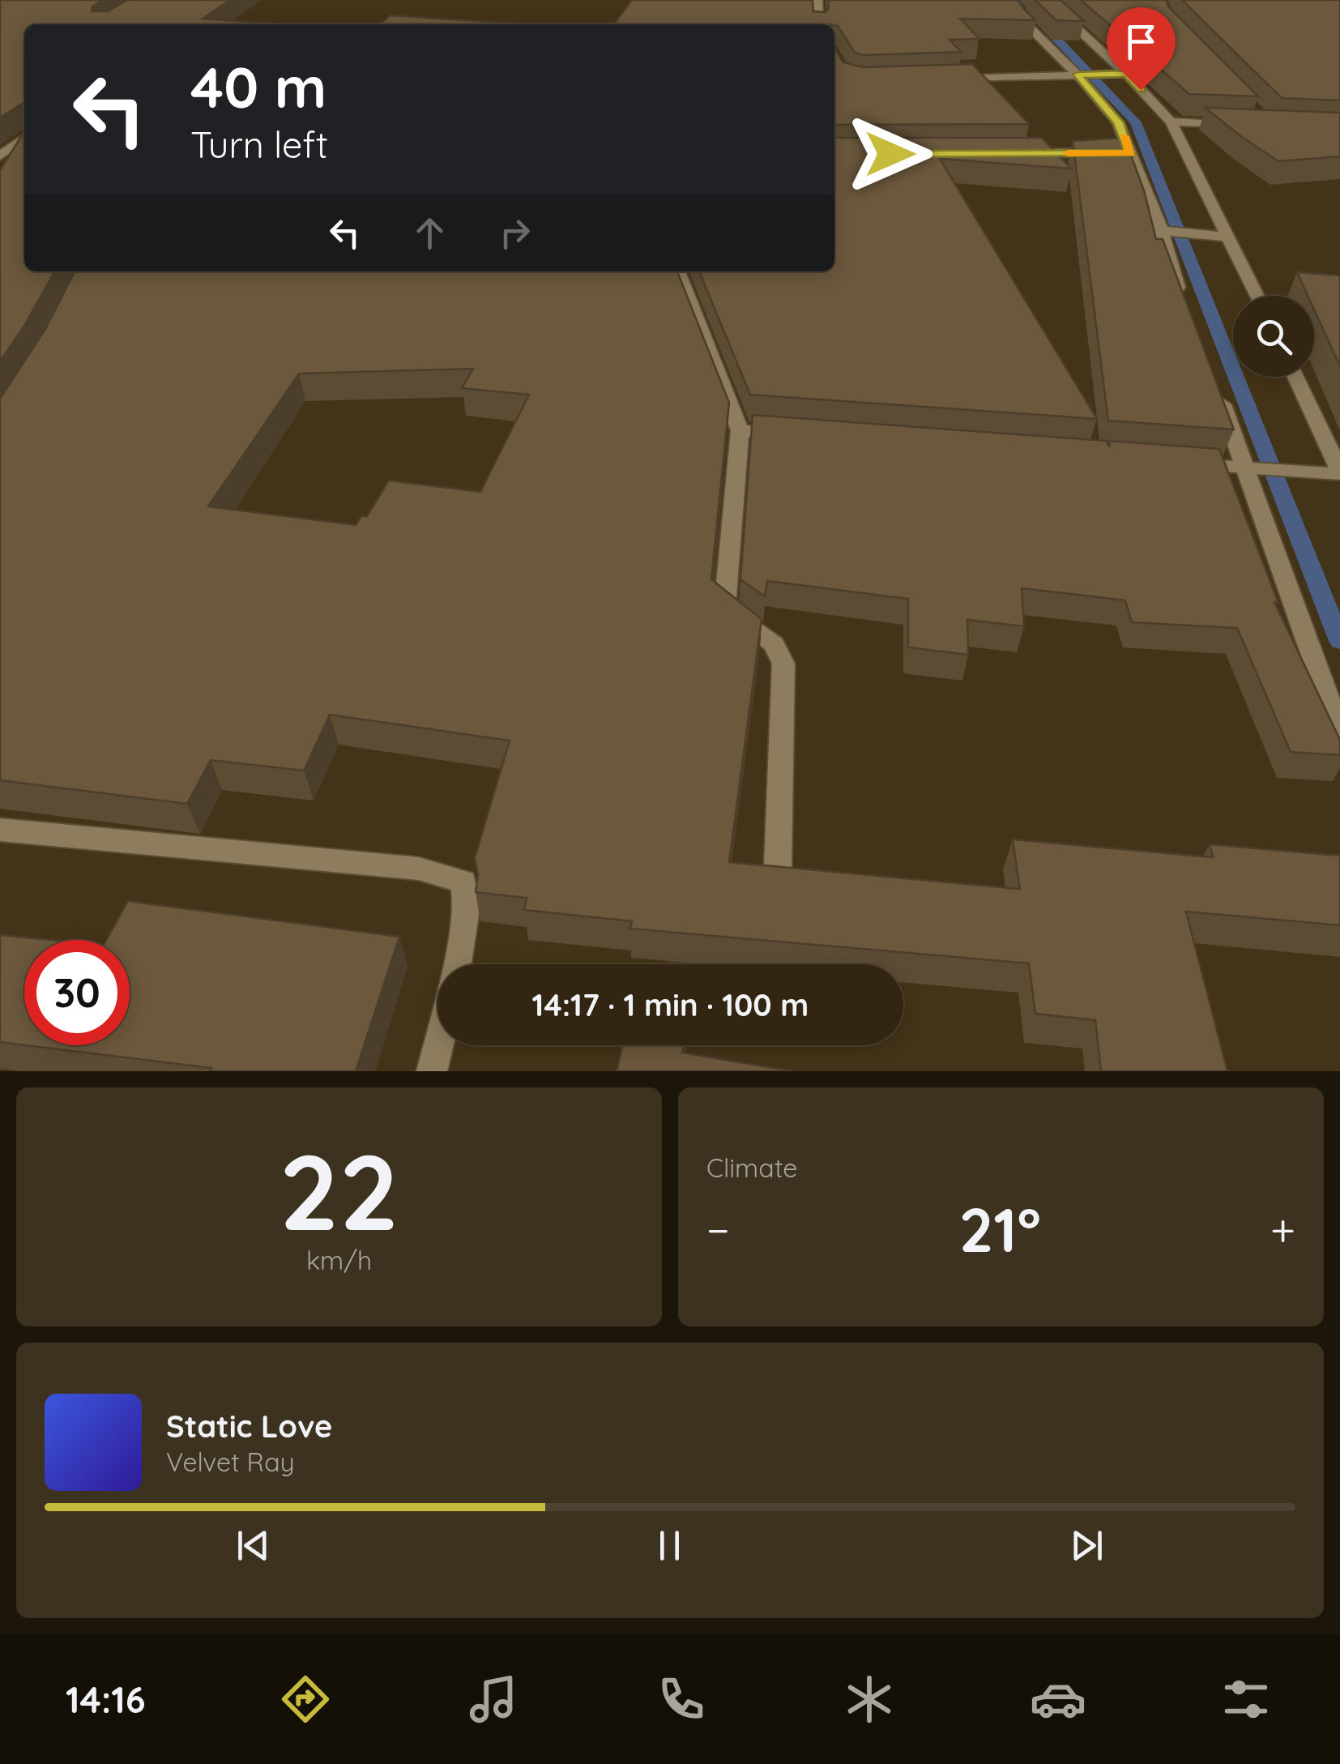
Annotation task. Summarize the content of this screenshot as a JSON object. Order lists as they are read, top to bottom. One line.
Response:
{"page":{"turn":["40 m","Turn left"],"limit":"30","trip":"14:17 · 1 min · 100 m","tile":[["22","km/h"],"Climate"],"heat":["−","21°","+"],"song":["Static Love","Velvet Ray"],"tabs":"14:16"}}
